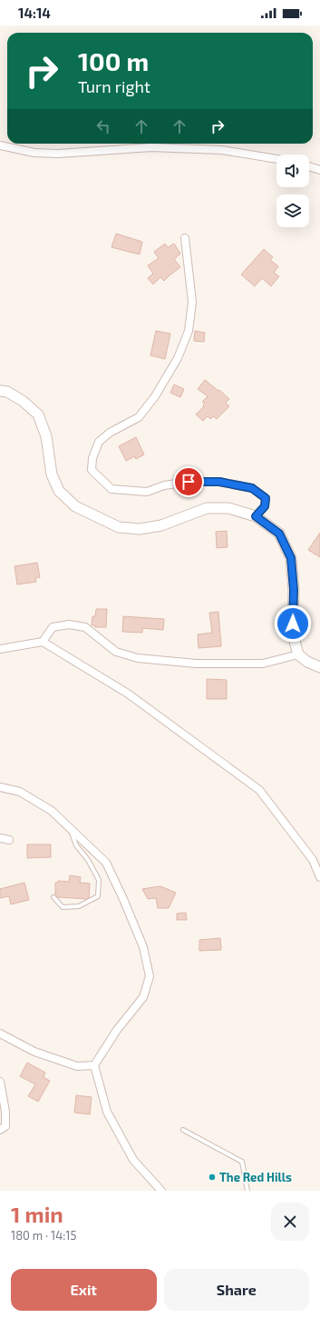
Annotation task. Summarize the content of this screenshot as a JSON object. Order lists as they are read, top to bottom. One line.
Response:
{"places":["The Red Hills"],"page":{"status":"14:14","turn":["100 m","Turn right"],"heading":["1 min","180 m · 14:15"],"buttons":["Exit","Share"]}}
